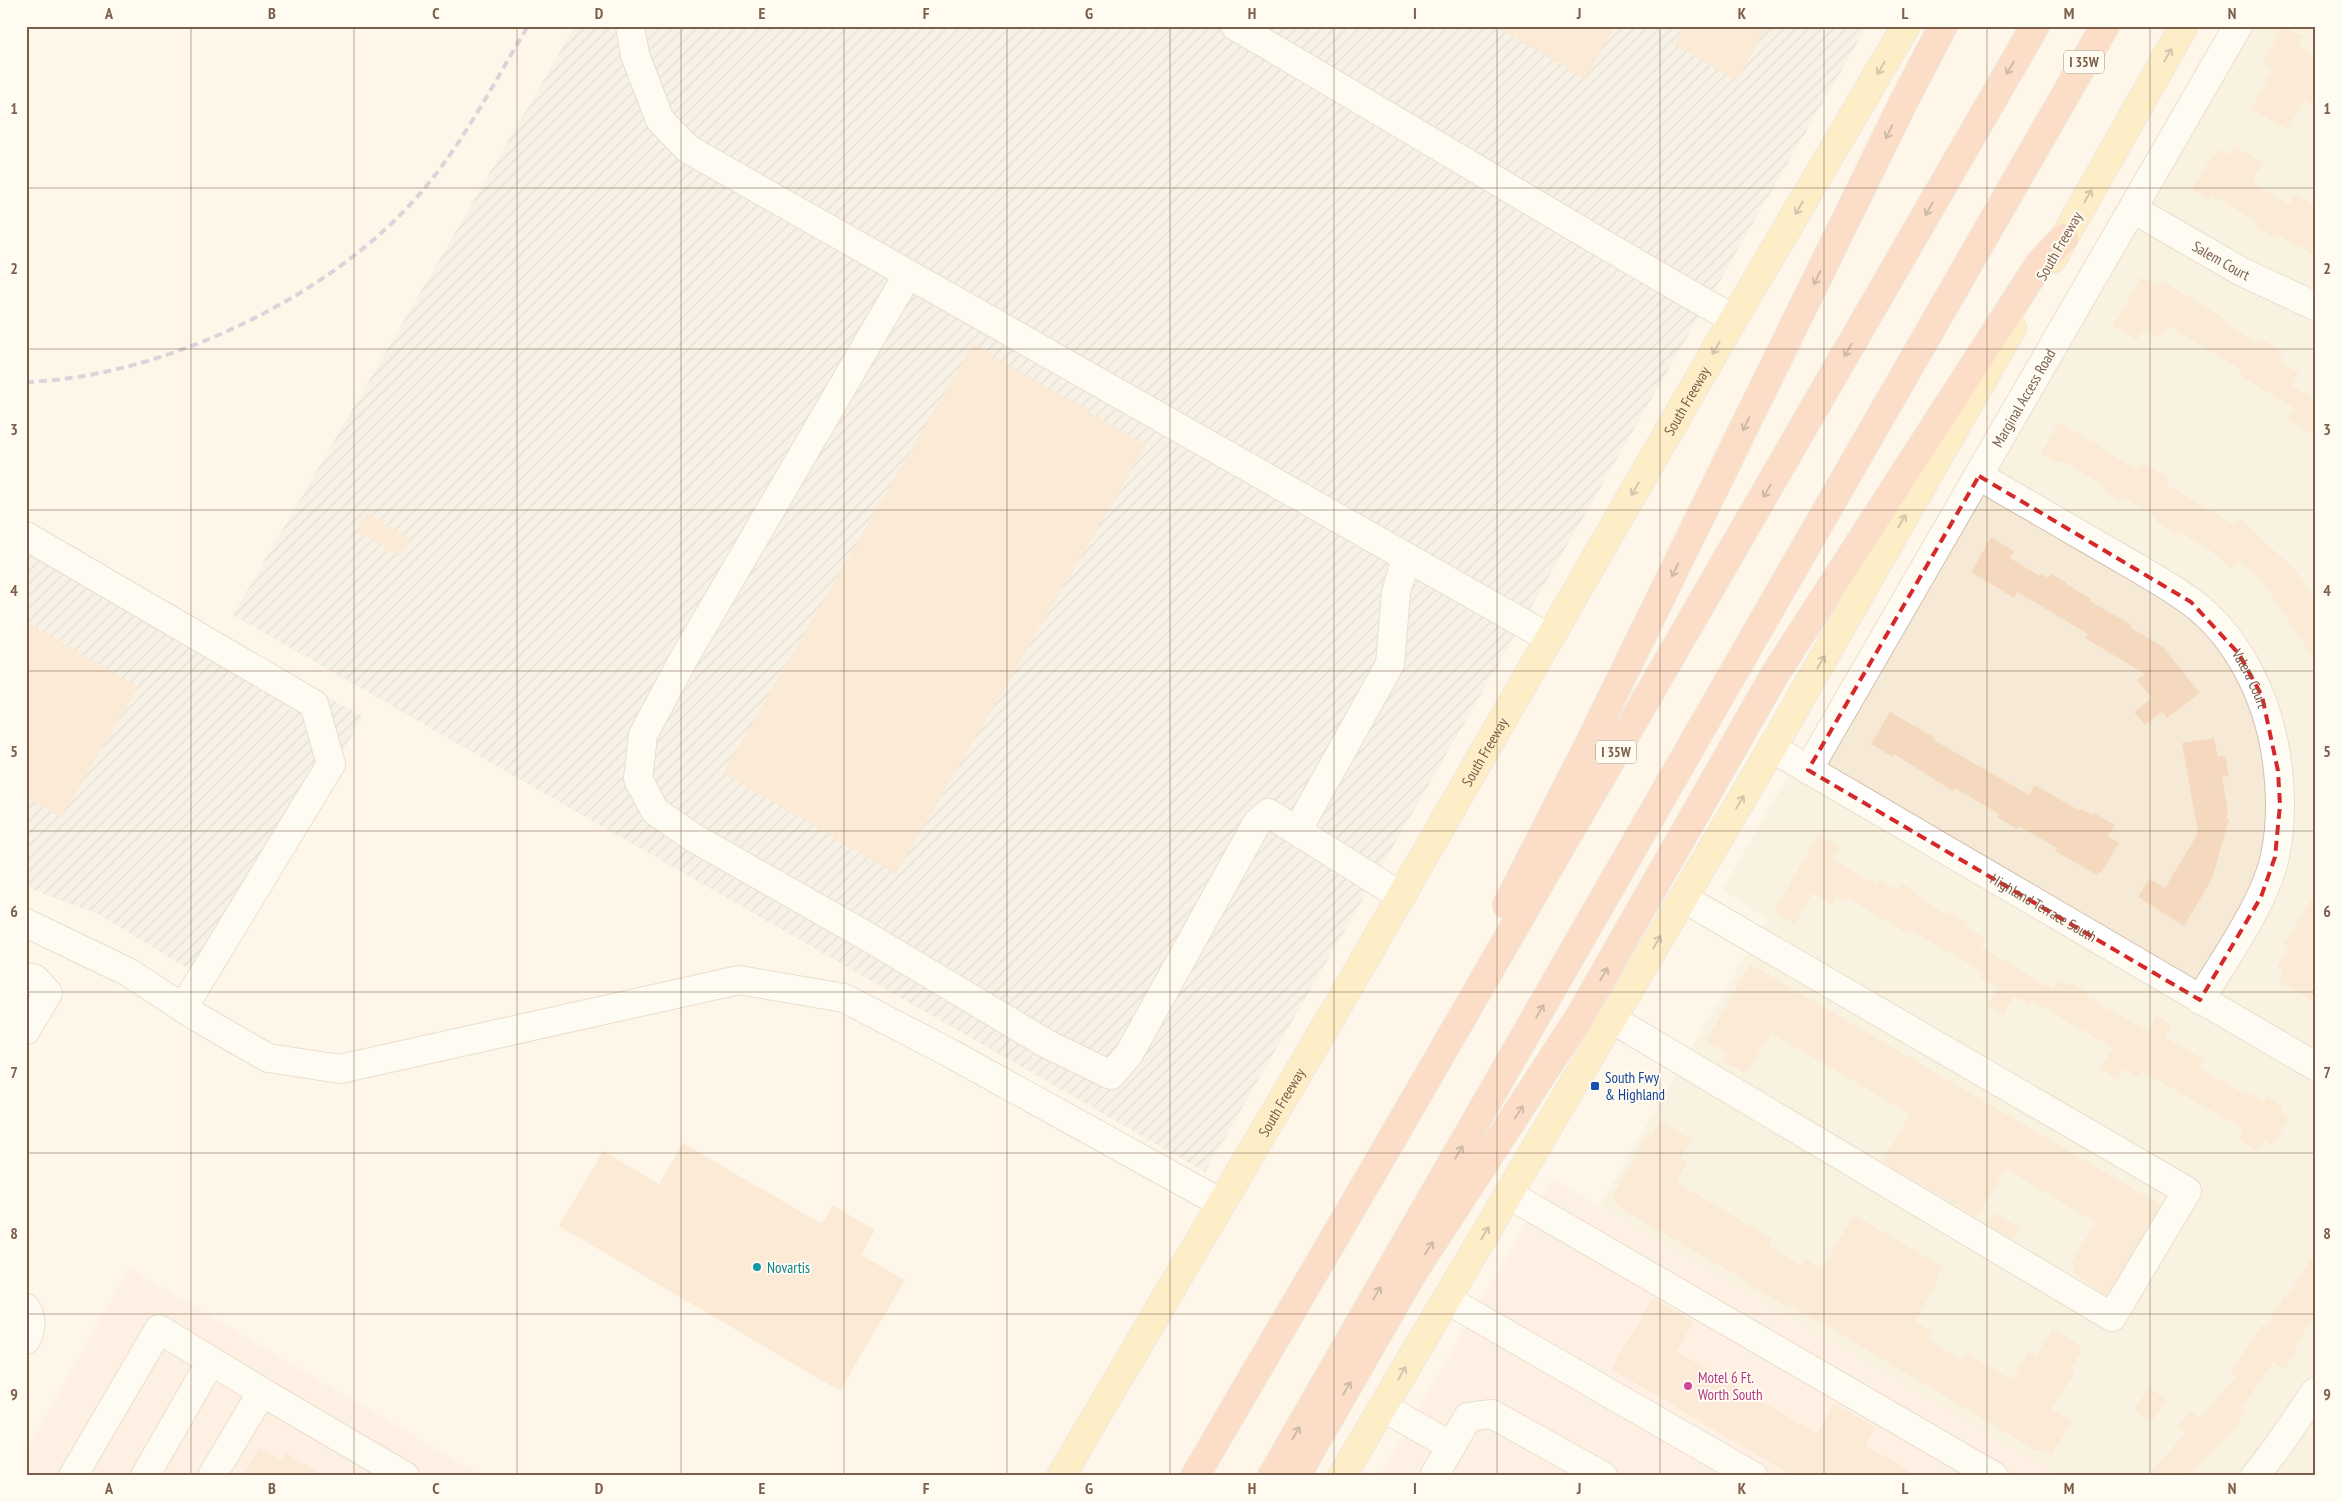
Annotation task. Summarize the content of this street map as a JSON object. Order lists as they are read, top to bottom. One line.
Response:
{"streets":{"highway":["I 35W"],"main road":["South Freeway"],"street":["Salem Court","Marginal Access Road","Valera Court","Highland Terrace South"]},"crossings":[["South Freeway","Highland Terrace South"],["Salem Court","Marginal Access Road"],["Marginal Access Road","Valera Court"],["Marginal Access Road","Highland Terrace South"],["Valera Court","Highland Terrace South"]],"places":{"transit":["South Fwy & Highland"],"other":["Novartis","Motel 6 Ft. Worth South"]},"grid":{"columns":["A","B","C","D","E","F","G","H","I","J","K","L","M","N"],"rows":["1","2","3","4","5","6","7","8","9"]}}
